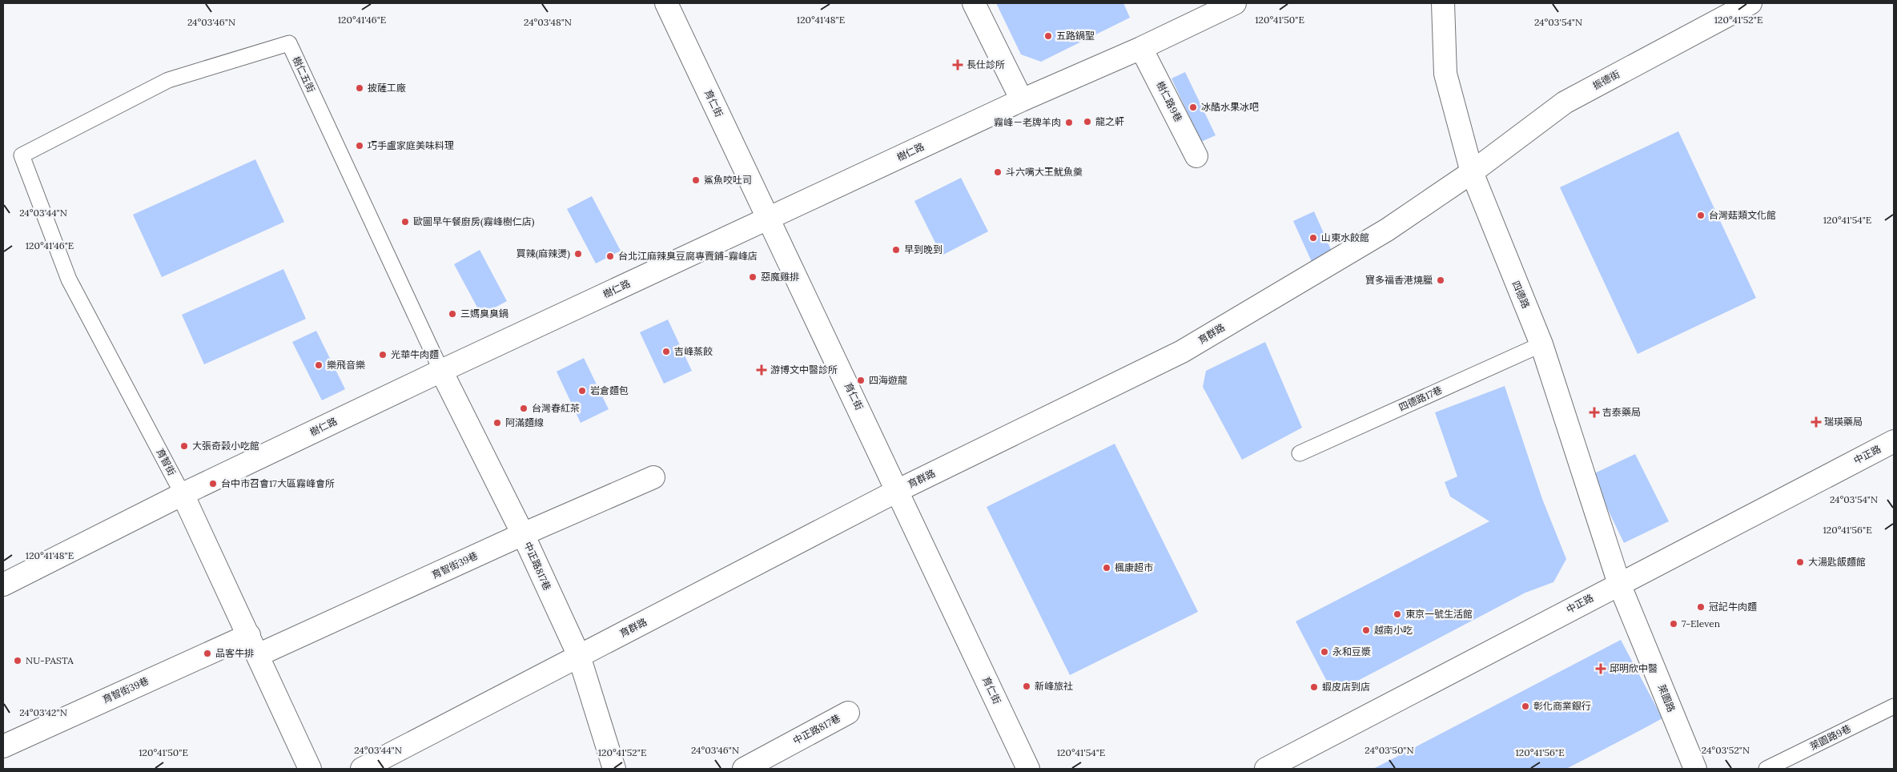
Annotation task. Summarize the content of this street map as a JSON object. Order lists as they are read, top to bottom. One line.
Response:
{"streets":{"street":["振德街","樹仁路9巷","育仁街","樹仁路","四德路","育群路","中正路","育智街","育智街39巷","中正路817巷","萊園路"],"lane":["樹仁五街","四德路17巷","萊園路9巷"]},"crossings":[["樹仁五街","樹仁路"],["樹仁五街","育智街"],["樹仁五街","中正路817巷"],["振德街","四德路"],["振德街","育群路"],["樹仁路9巷","樹仁路"],["育仁街","樹仁路"],["育仁街","育群路"],["樹仁路","育智街"],["樹仁路","中正路817巷"],["四德路","育群路"],["四德路","四德路17巷"],["四德路","中正路"],["四德路","萊園路"],["育群路","中正路817巷"],["中正路","萊園路"],["育智街","育智街39巷"],["育智街39巷","中正路817巷"]],"places":{"other":["五路鍋聖","披薩工廠","冰酷水果冰吧","龍之軒","霧峰－老牌羊肉","巧手盧家庭美味料理","斗六嘴大王魷魚羹","鯊魚咬吐司","台灣菇類文化館","歐圖早午餐廚房(霧峰樹仁店)","山東水餃館","早到晚到","買辣(麻辣燙)","台北江麻辣臭豆腐專賣鋪-霧峰店","惡魔雞排","寶多福香港燒臘","三媽臭臭鍋","吉峰蒸餃","光華牛肉麵","樂飛音樂","四海遊龍","岩倉麵包","台灣春紅茶","阿滿麵線","大張奇榖小吃館","台中市召會17大區霧峰會所","大湯匙飯麵館","楓康超市","冠記牛肉麵","東京一號生活館","7-Eleven","越南小吃","永和豆漿","品客牛排","NU-PASTA","新峰旅社","蝦皮店到店","彰化商業銀行"],"health":["長仕診所","游博文中醫診所","吉泰藥局","瑞瑛藥局","邱明欣中醫"]},"coordinates":["120°41'46\"E","120°41'48\"E","120°41'50\"E","120°41'52\"E","24°03'46\"N","24°03'48\"N","24°03'54\"N","24°03'44\"N","120°41'54\"E","120°41'56\"E","24°03'42\"N","24°03'50\"N","24°03'52\"N"]}
